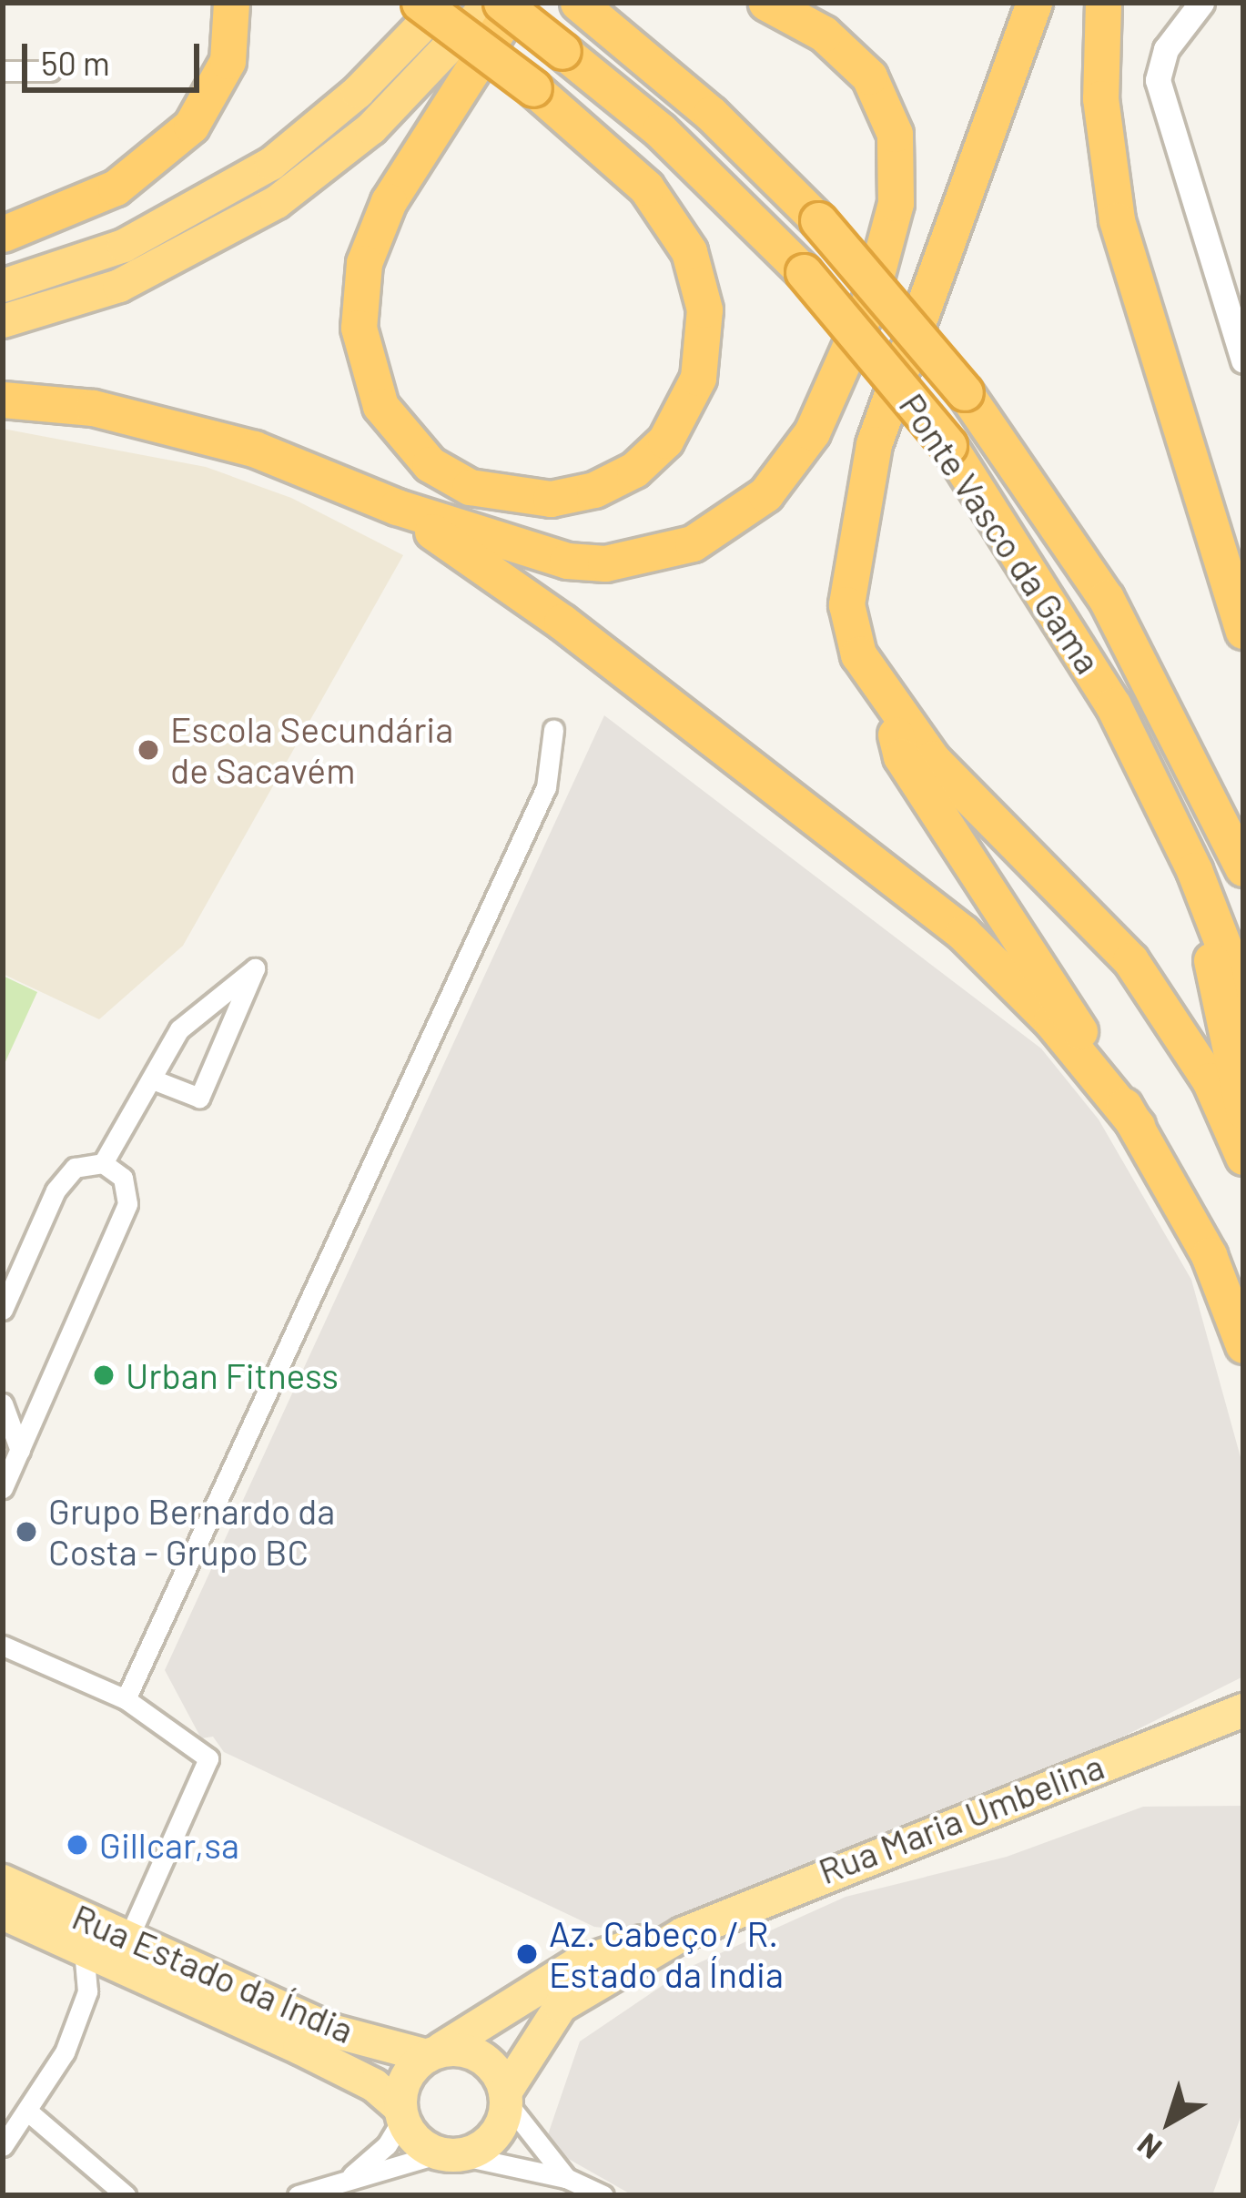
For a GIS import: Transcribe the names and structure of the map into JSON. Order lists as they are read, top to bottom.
{
  "streets": {
    "highway": ["Ponte Vasco da Gama"],
    "main road": ["Rua Maria Umbelina", "Rua Estado da Índia"]
  },
  "crossings": [
    ["Rua Maria Umbelina", "Rua Estado da Índia"]
  ],
  "places": [
    "Escola Secundária de Sacavém",
    "Urban Fitness",
    "Grupo Bernardo da Costa - Grupo BC",
    "Gillcar,sa",
    "Az. Cabeço / R. Estado da Índia"
  ],
  "scale_bar": "50 m",
  "north": "bottom left"
}
